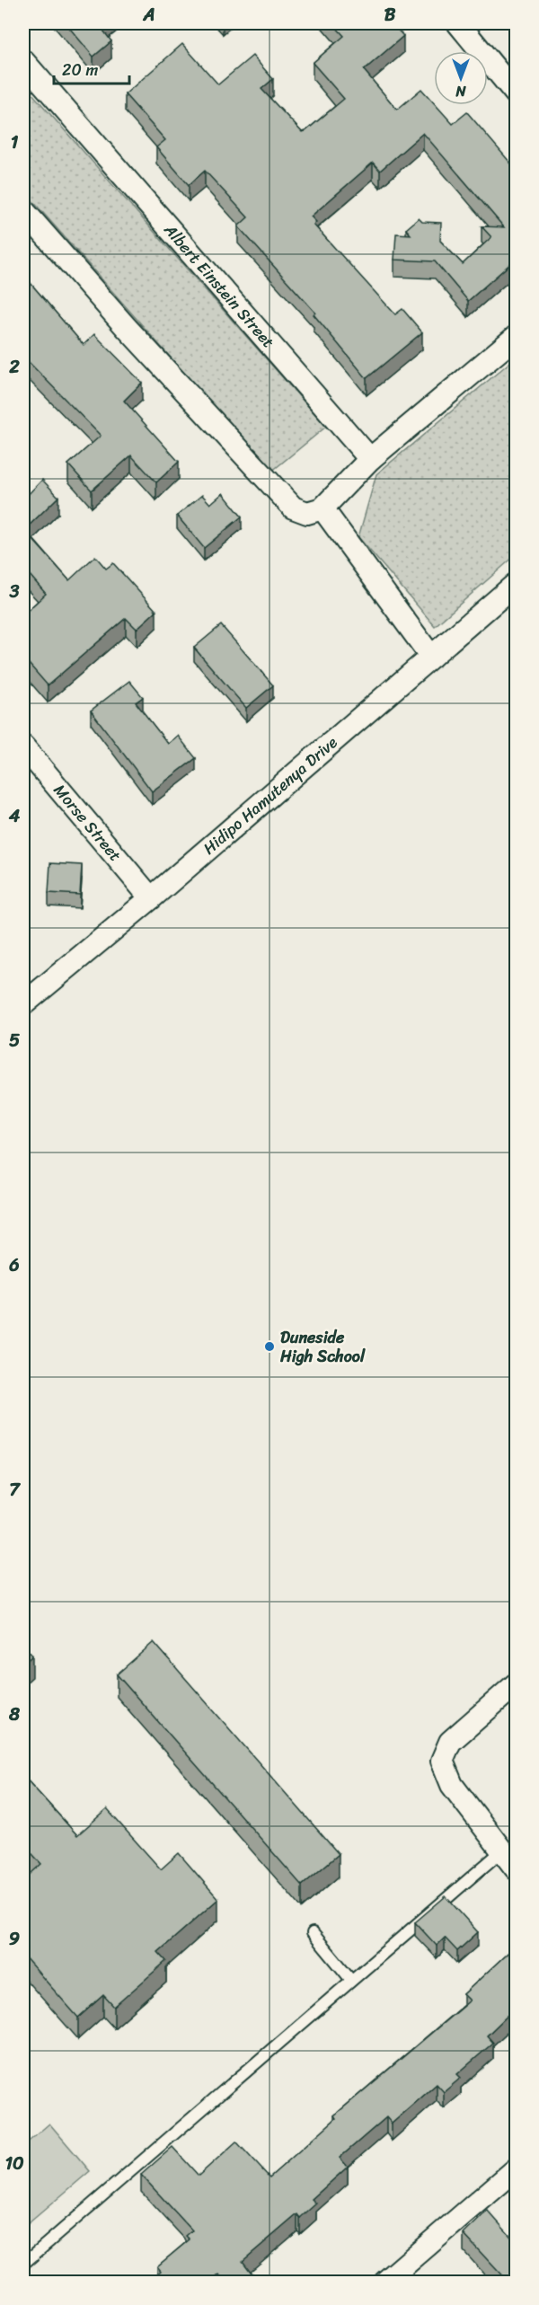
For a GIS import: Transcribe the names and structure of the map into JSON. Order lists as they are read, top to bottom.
{
  "streets": {
    "street": ["Albert Einstein Street", "Hidipo Hamutenya Drive", "Morse Street"]
  },
  "crossings": [
    ["Hidipo Hamutenya Drive", "Morse Street"]
  ],
  "places": ["Duneside High School"],
  "scale_bar": "20 m",
  "north": "bottom",
  "grid": {
    "columns": ["A", "B"],
    "rows": [
      "1",
      "2",
      "3",
      "4",
      "5",
      "6",
      "7",
      "8",
      "9",
      "10"
    ]
  }
}
